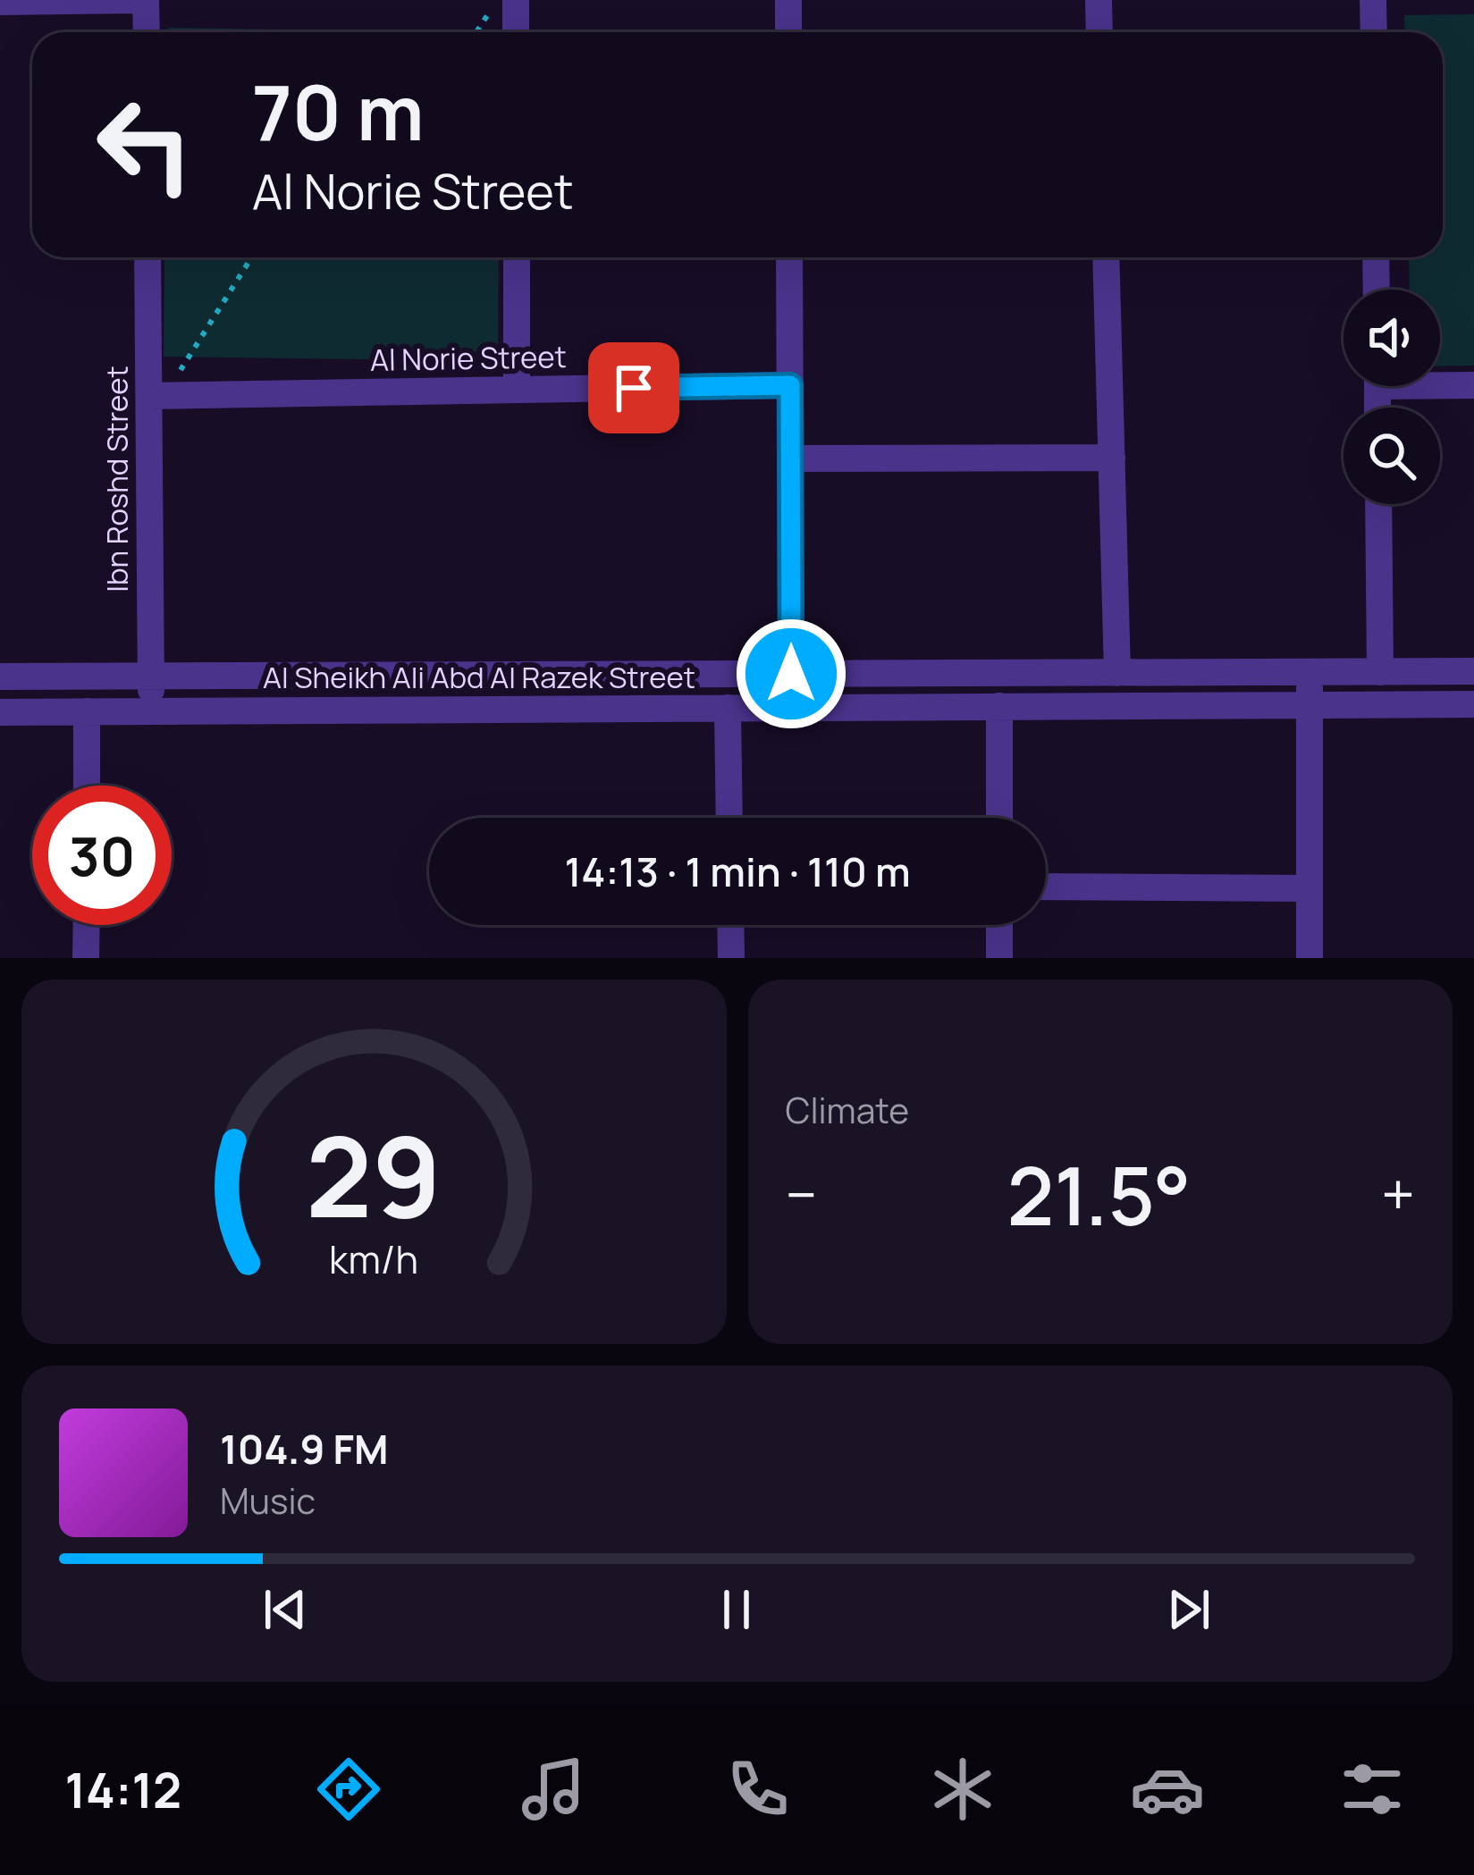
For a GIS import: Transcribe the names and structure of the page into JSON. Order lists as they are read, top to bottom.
{
  "streets": {
    "street": ["Al Norie Street", "Ibn Roshd Street", "Al Sheikh Ali Abd Al Razek Street"]
  },
  "crossings": [
    ["Al Norie Street", "Ibn Roshd Street"],
    ["Ibn Roshd Street", "Al Sheikh Ali Abd Al Razek Street"]
  ],
  "page": {
    "turn": ["70 m", "Al Norie Street"],
    "limit": "30",
    "trip": "14:13 · 1 min · 110 m",
    "tile": "Climate",
    "heat": ["−", "21.5°", "+"],
    "song": ["104.9 FM", "Music"],
    "tabs": "14:12",
    "gauge": ["29", "km/h"]
  }
}
